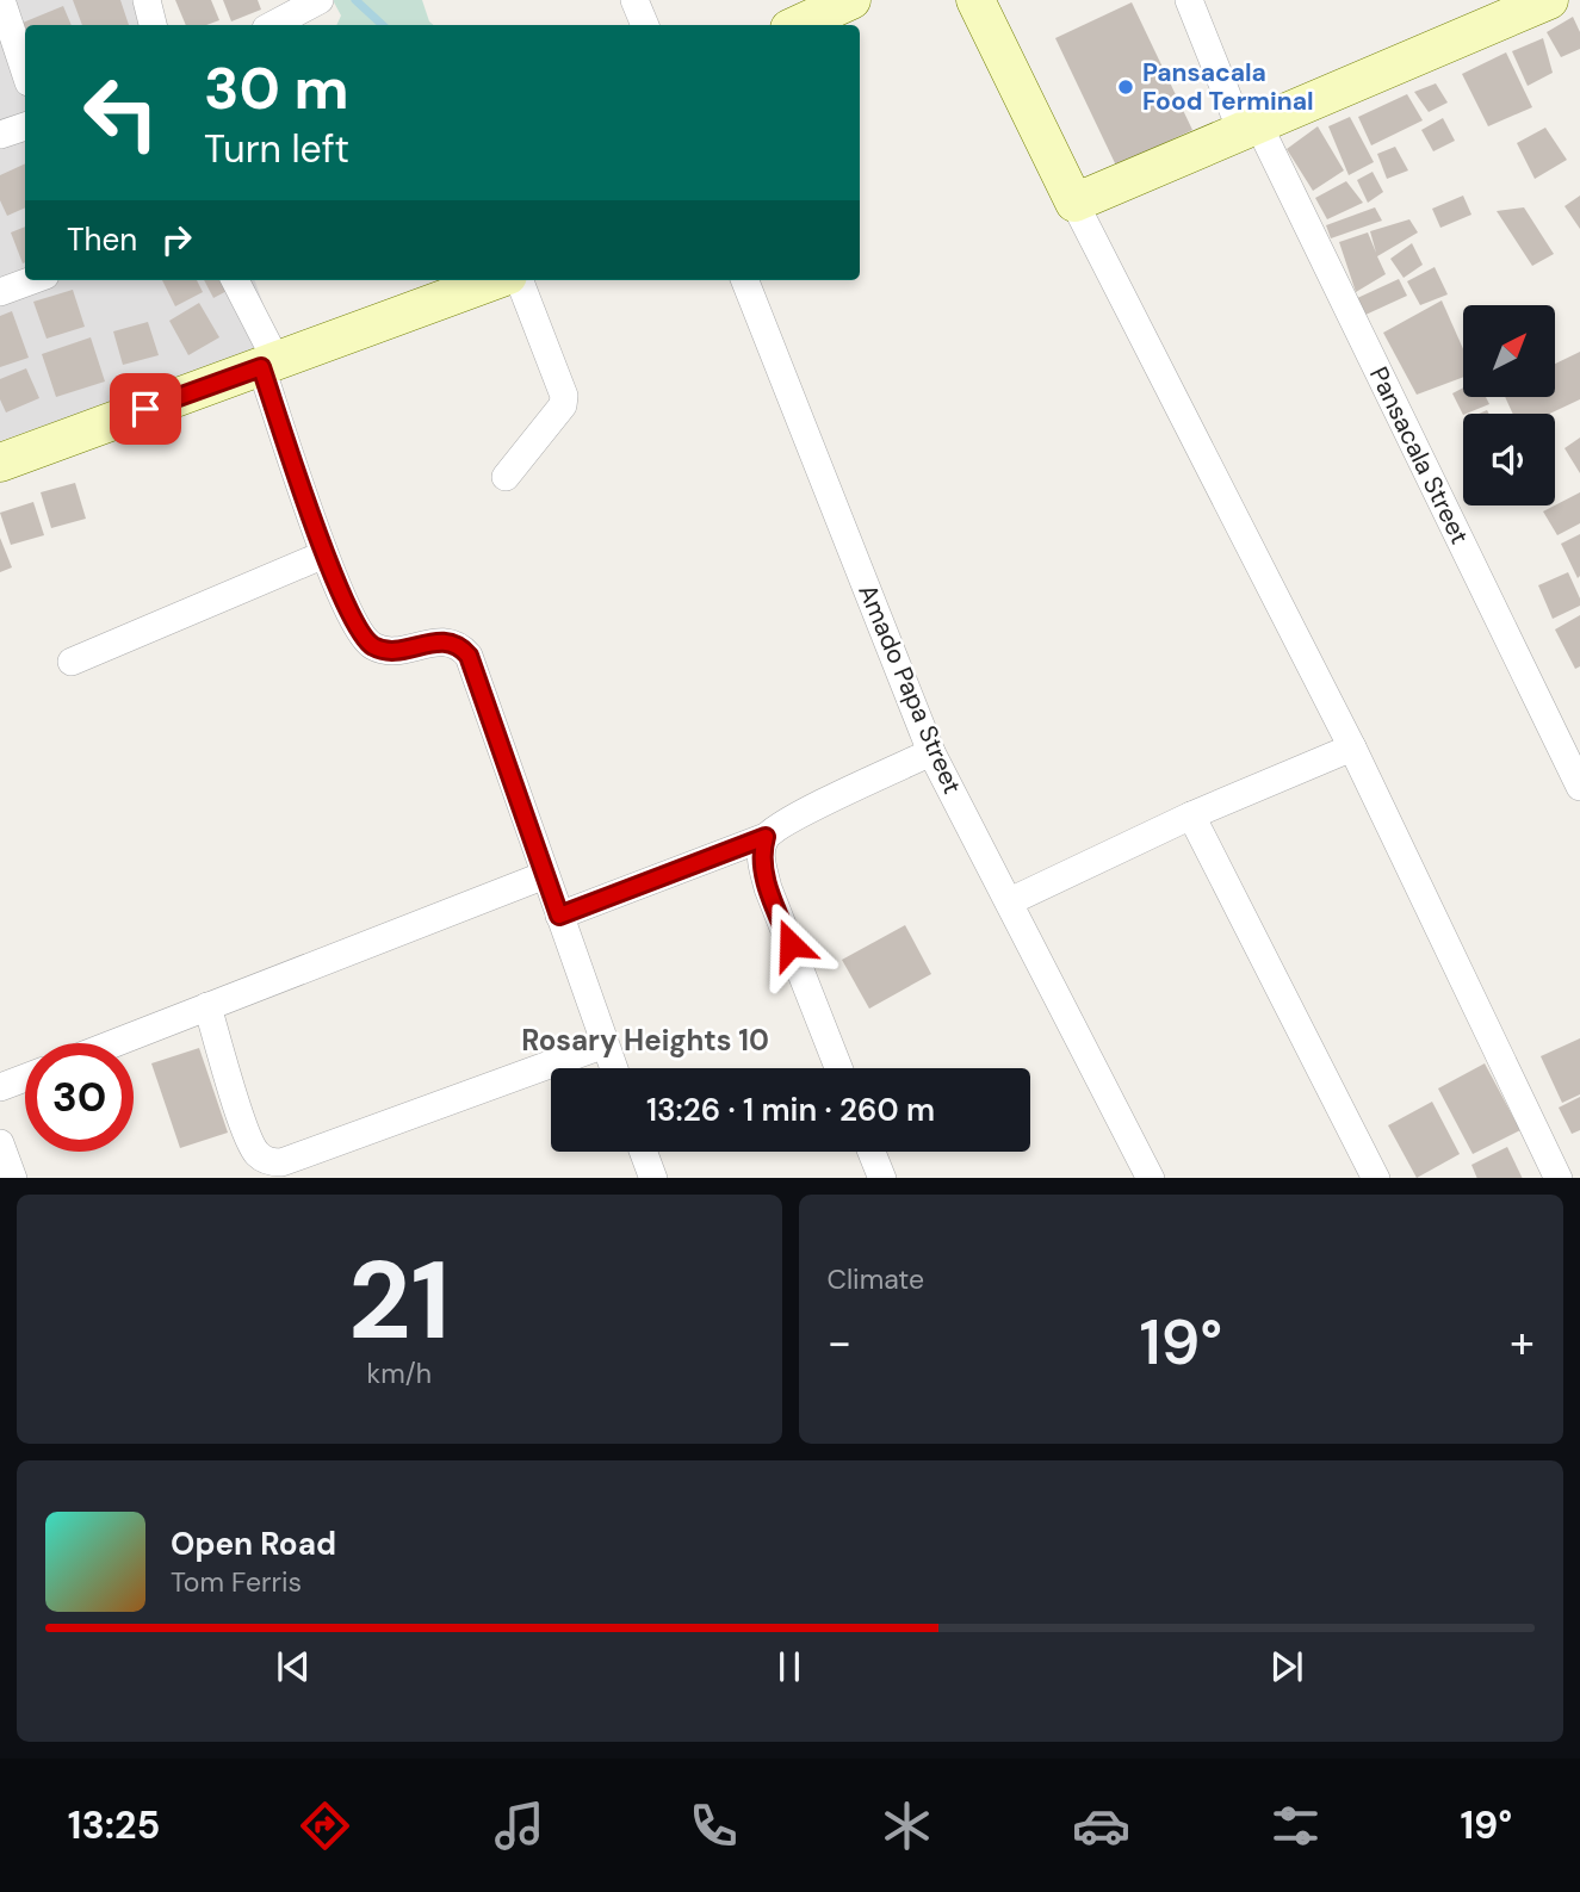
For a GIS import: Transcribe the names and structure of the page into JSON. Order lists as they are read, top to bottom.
{
  "streets": {
    "street": ["Pansacala Street", "Amado Papa Street"]
  },
  "districts": ["Rosary Heights 10"],
  "places": ["Pansacala Food Terminal"],
  "north": "top right",
  "page": {
    "turn": ["30 m", "Turn left"],
    "then": "Then",
    "limit": "30",
    "trip": "13:26 · 1 min · 260 m",
    "tile": [
      ["21", "km/h"],
      "Climate"
    ],
    "heat": ["−", "19°", "+"],
    "song": ["Open Road", "Tom Ferris"],
    "tabs": ["13:25", "19°"]
  }
}
